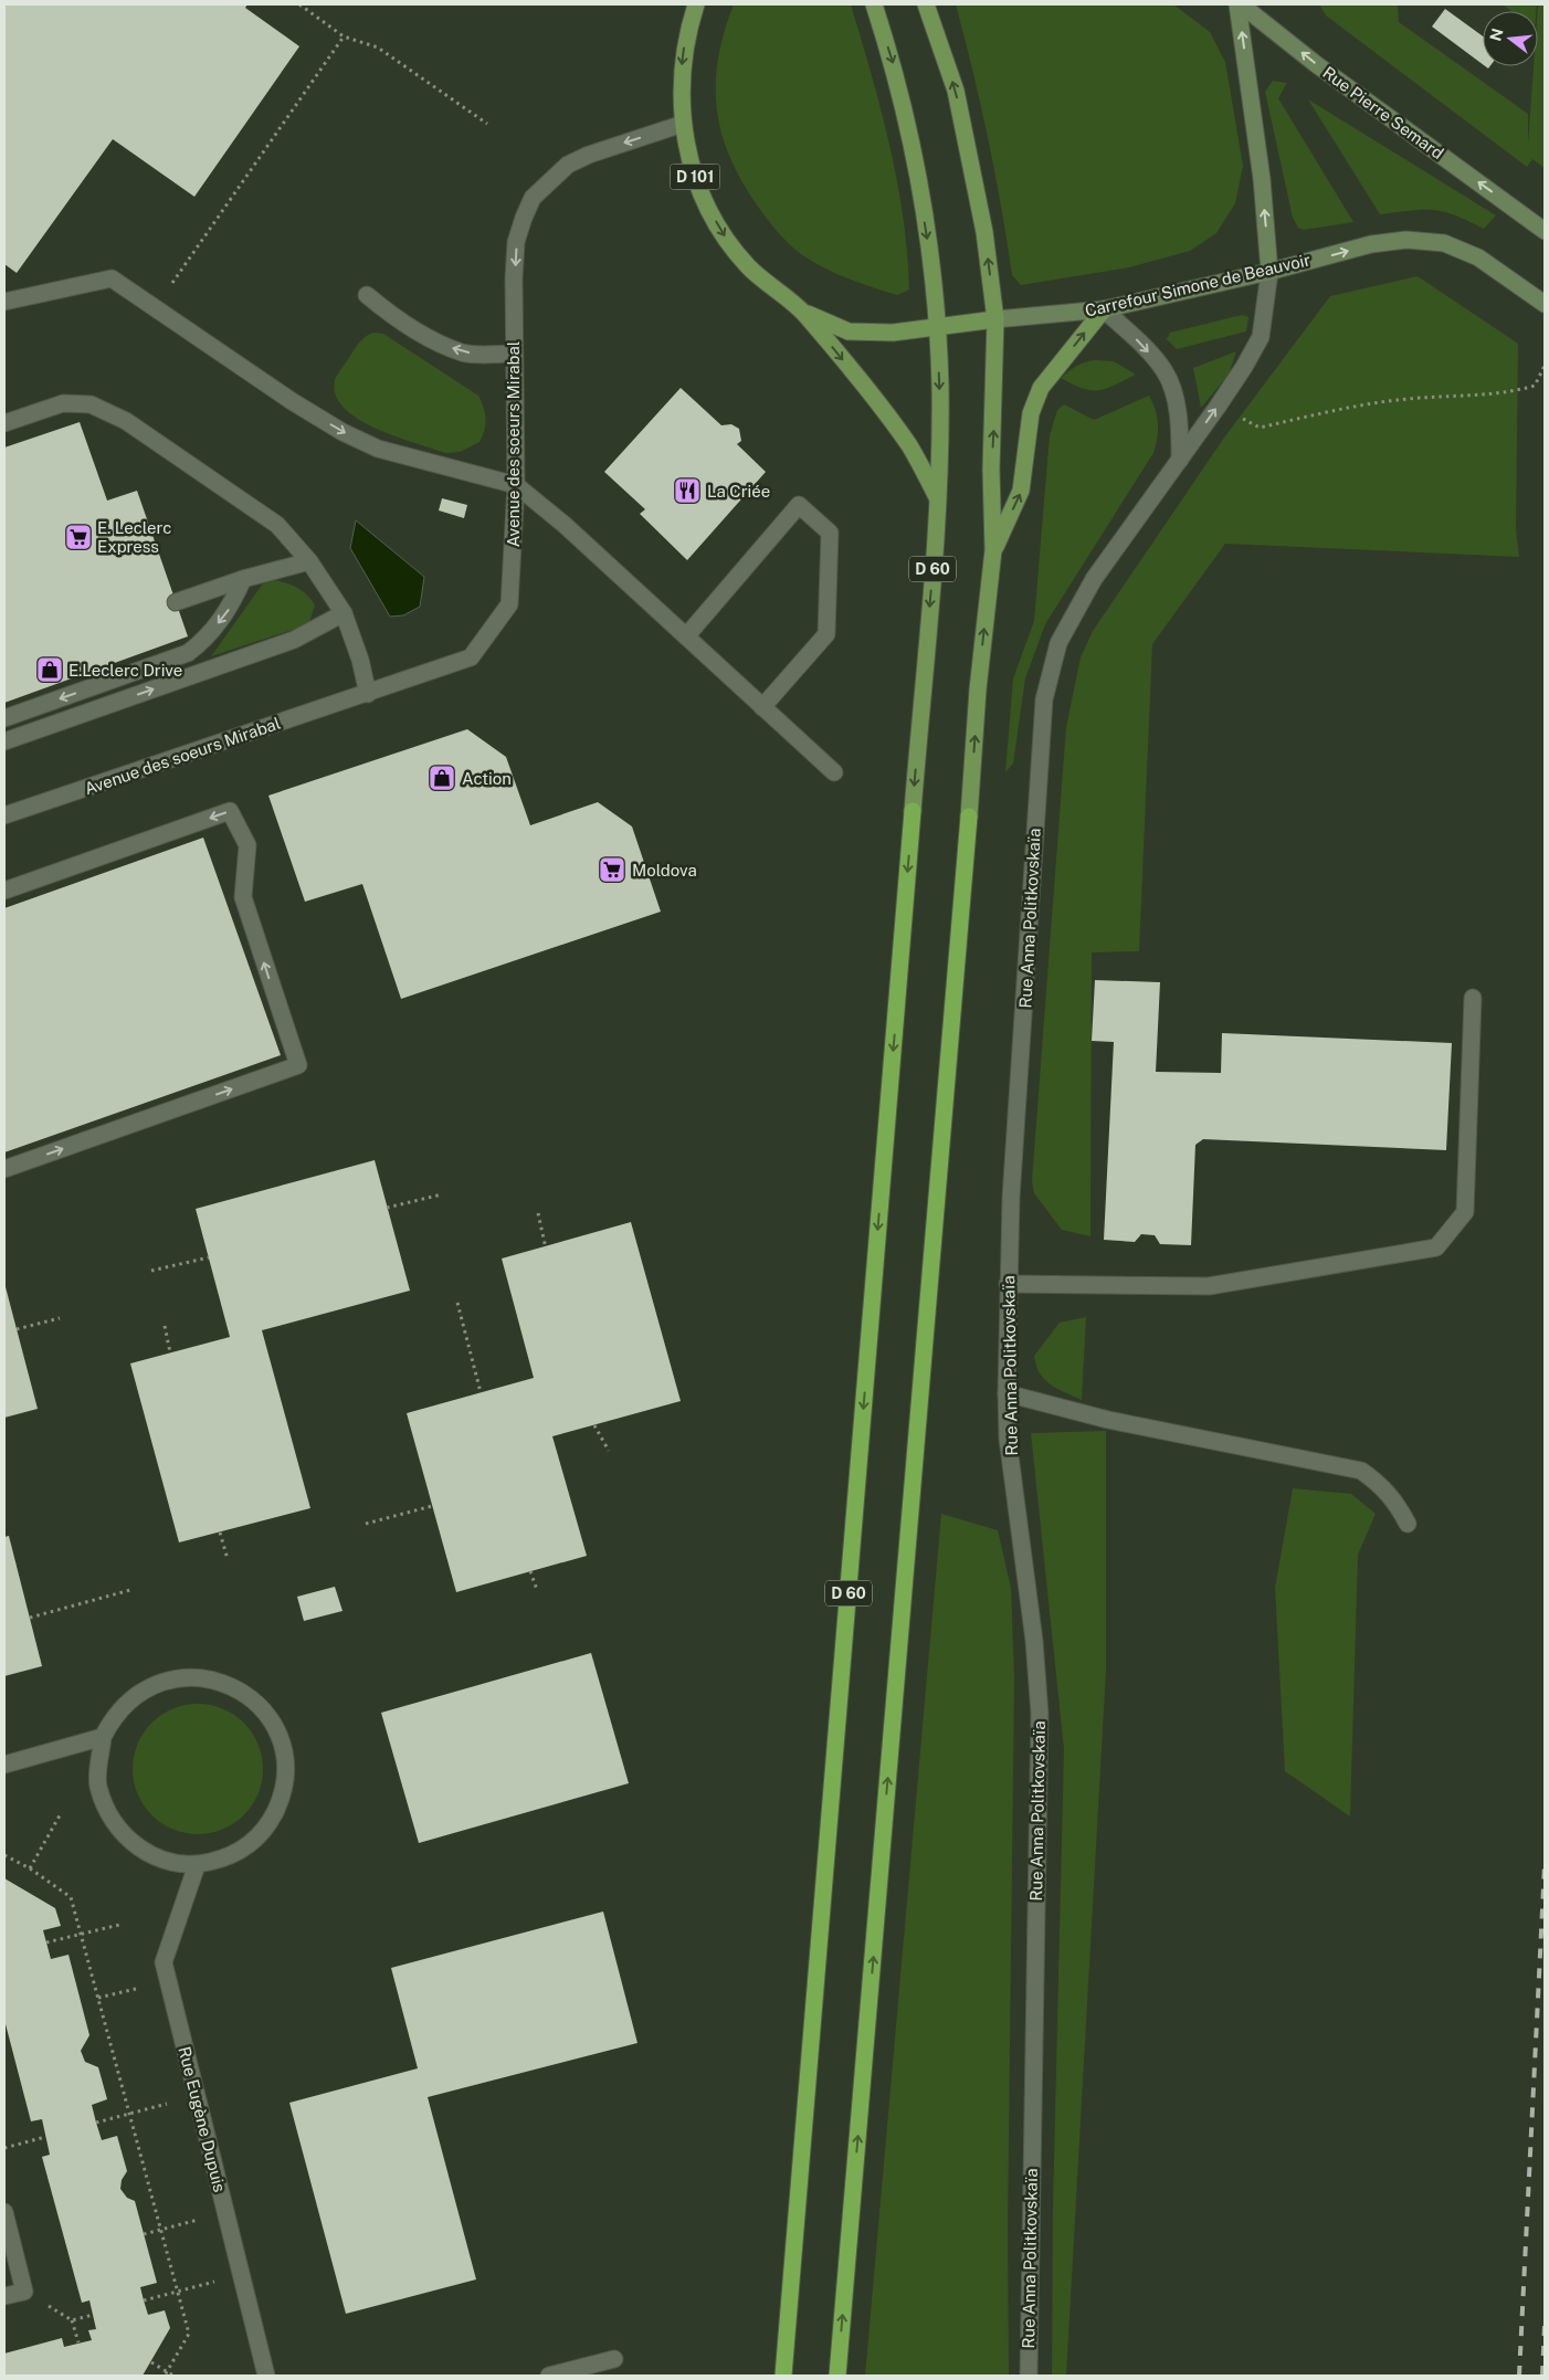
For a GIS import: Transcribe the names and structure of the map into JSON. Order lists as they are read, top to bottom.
{
  "streets": {
    "highway": ["D 60"],
    "main road": ["Rue Pierre Semard", "D 101", "Carrefour Simone de Beauvoir"],
    "street": ["Avenue des soeurs Mirabal", "Rue Anna Politkovskaïa", "Rue Eugène Dupuis"]
  },
  "crossings": [
    ["D 101", "Carrefour Simone de Beauvoir"],
    ["D 101", "Avenue des soeurs Mirabal"],
    ["D 101", "D 60"],
    ["Carrefour Simone de Beauvoir", "Rue Anna Politkovskaïa"]
  ],
  "one_way": ["Rue Pierre Semard", "Carrefour Simone de Beauvoir"],
  "places": {
    "restaurant": ["La Criée"],
    "supermarket": ["E. Leclerc Express", "Moldova"],
    "shop": ["E.Leclerc Drive", "Action"]
  },
  "north": "left"
}
